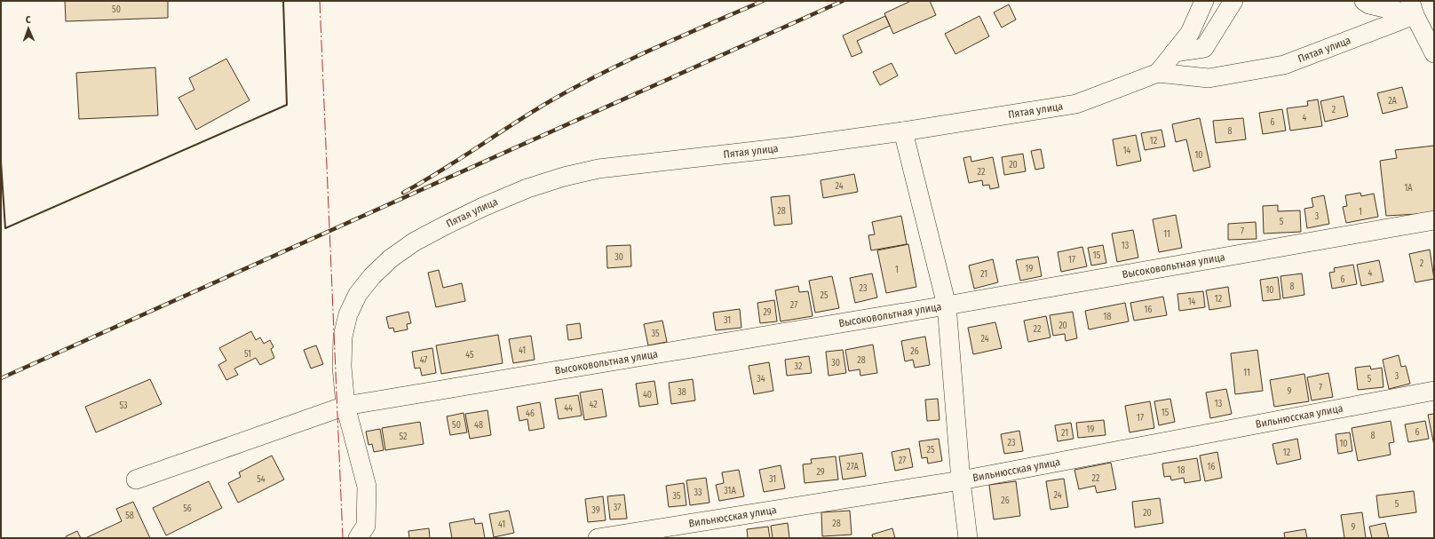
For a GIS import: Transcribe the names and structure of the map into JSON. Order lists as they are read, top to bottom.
{
  "streets": {
    "street": ["Пятая улица", "Высоковольтная улица", "Вильнюсская улица"]
  },
  "crossings": [
    ["Пятая улица", "Высоковольтная улица"]
  ],
  "house_numbers": [
    "50",
    "2А",
    "2",
    "4",
    "6",
    "8",
    "12",
    "14",
    "10",
    "20",
    "22",
    "24",
    "1А",
    "28",
    "1",
    "3",
    "5",
    "7",
    "11",
    "13",
    "15",
    "30",
    "17",
    "2",
    "19",
    "1",
    "4",
    "21",
    "6",
    "8",
    "23",
    "10",
    "25",
    "12",
    "14",
    "27",
    "16",
    "29",
    "18",
    "31",
    "20",
    "22",
    "35",
    "24",
    "41",
    "26",
    "51",
    "45",
    "47",
    "28",
    "30",
    "32",
    "11",
    "3",
    "34",
    "5",
    "7",
    "9",
    "38",
    "40",
    "13",
    "42",
    "53",
    "44",
    "15",
    "46",
    "17",
    "50",
    "48",
    "19",
    "6",
    "21",
    "8",
    "52",
    "23",
    "10",
    "25",
    "12",
    "27",
    "27А",
    "16",
    "18",
    "29",
    "22",
    "54",
    "31",
    "31А",
    "33",
    "24",
    "35",
    "26",
    "5",
    "37",
    "56",
    "39",
    "20",
    "58",
    "28",
    "41",
    "9"
  ],
  "north": "top"
}
